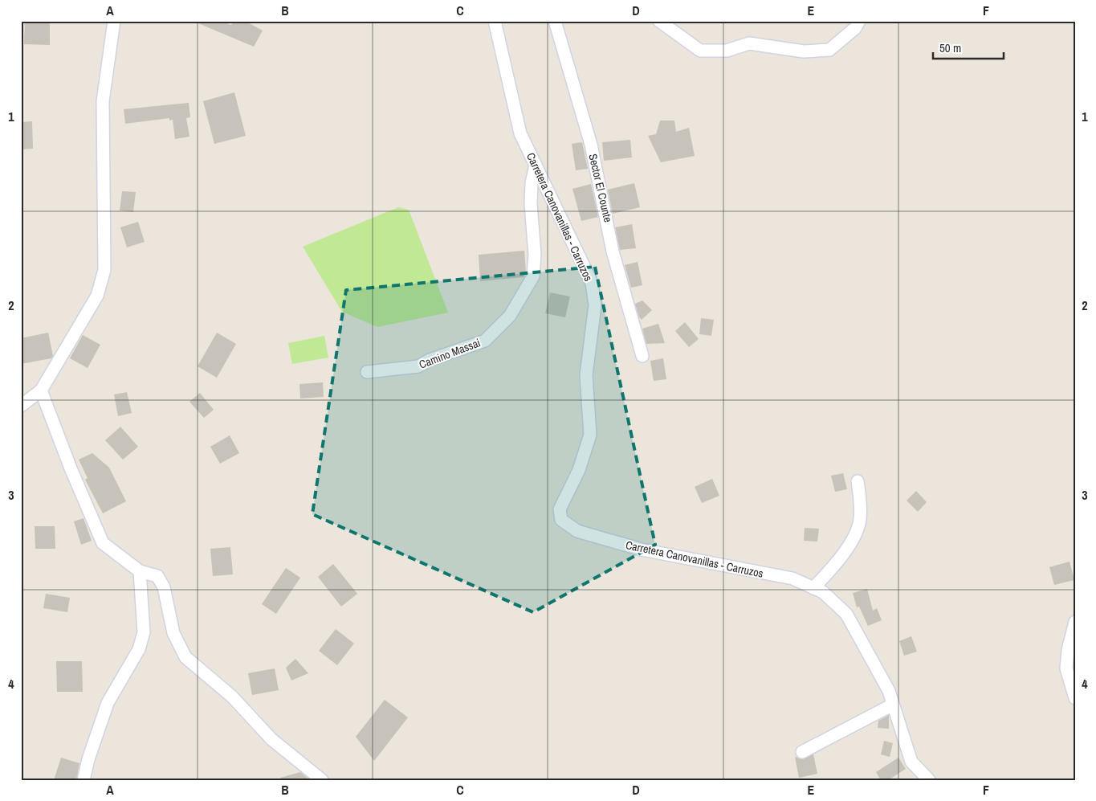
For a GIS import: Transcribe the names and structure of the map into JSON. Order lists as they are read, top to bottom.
{
  "streets": {
    "street": ["Sector El Counte", "Carretera Canovanillas - Carruzos", "Camino Massai"]
  },
  "crossings": [
    ["Carretera Canovanillas - Carruzos", "Camino Massai"]
  ],
  "scale_bar": "50 m",
  "grid": {
    "columns": [
      "A",
      "B",
      "C",
      "D",
      "E",
      "F"
    ],
    "rows": [
      "1",
      "2",
      "3",
      "4"
    ]
  }
}
